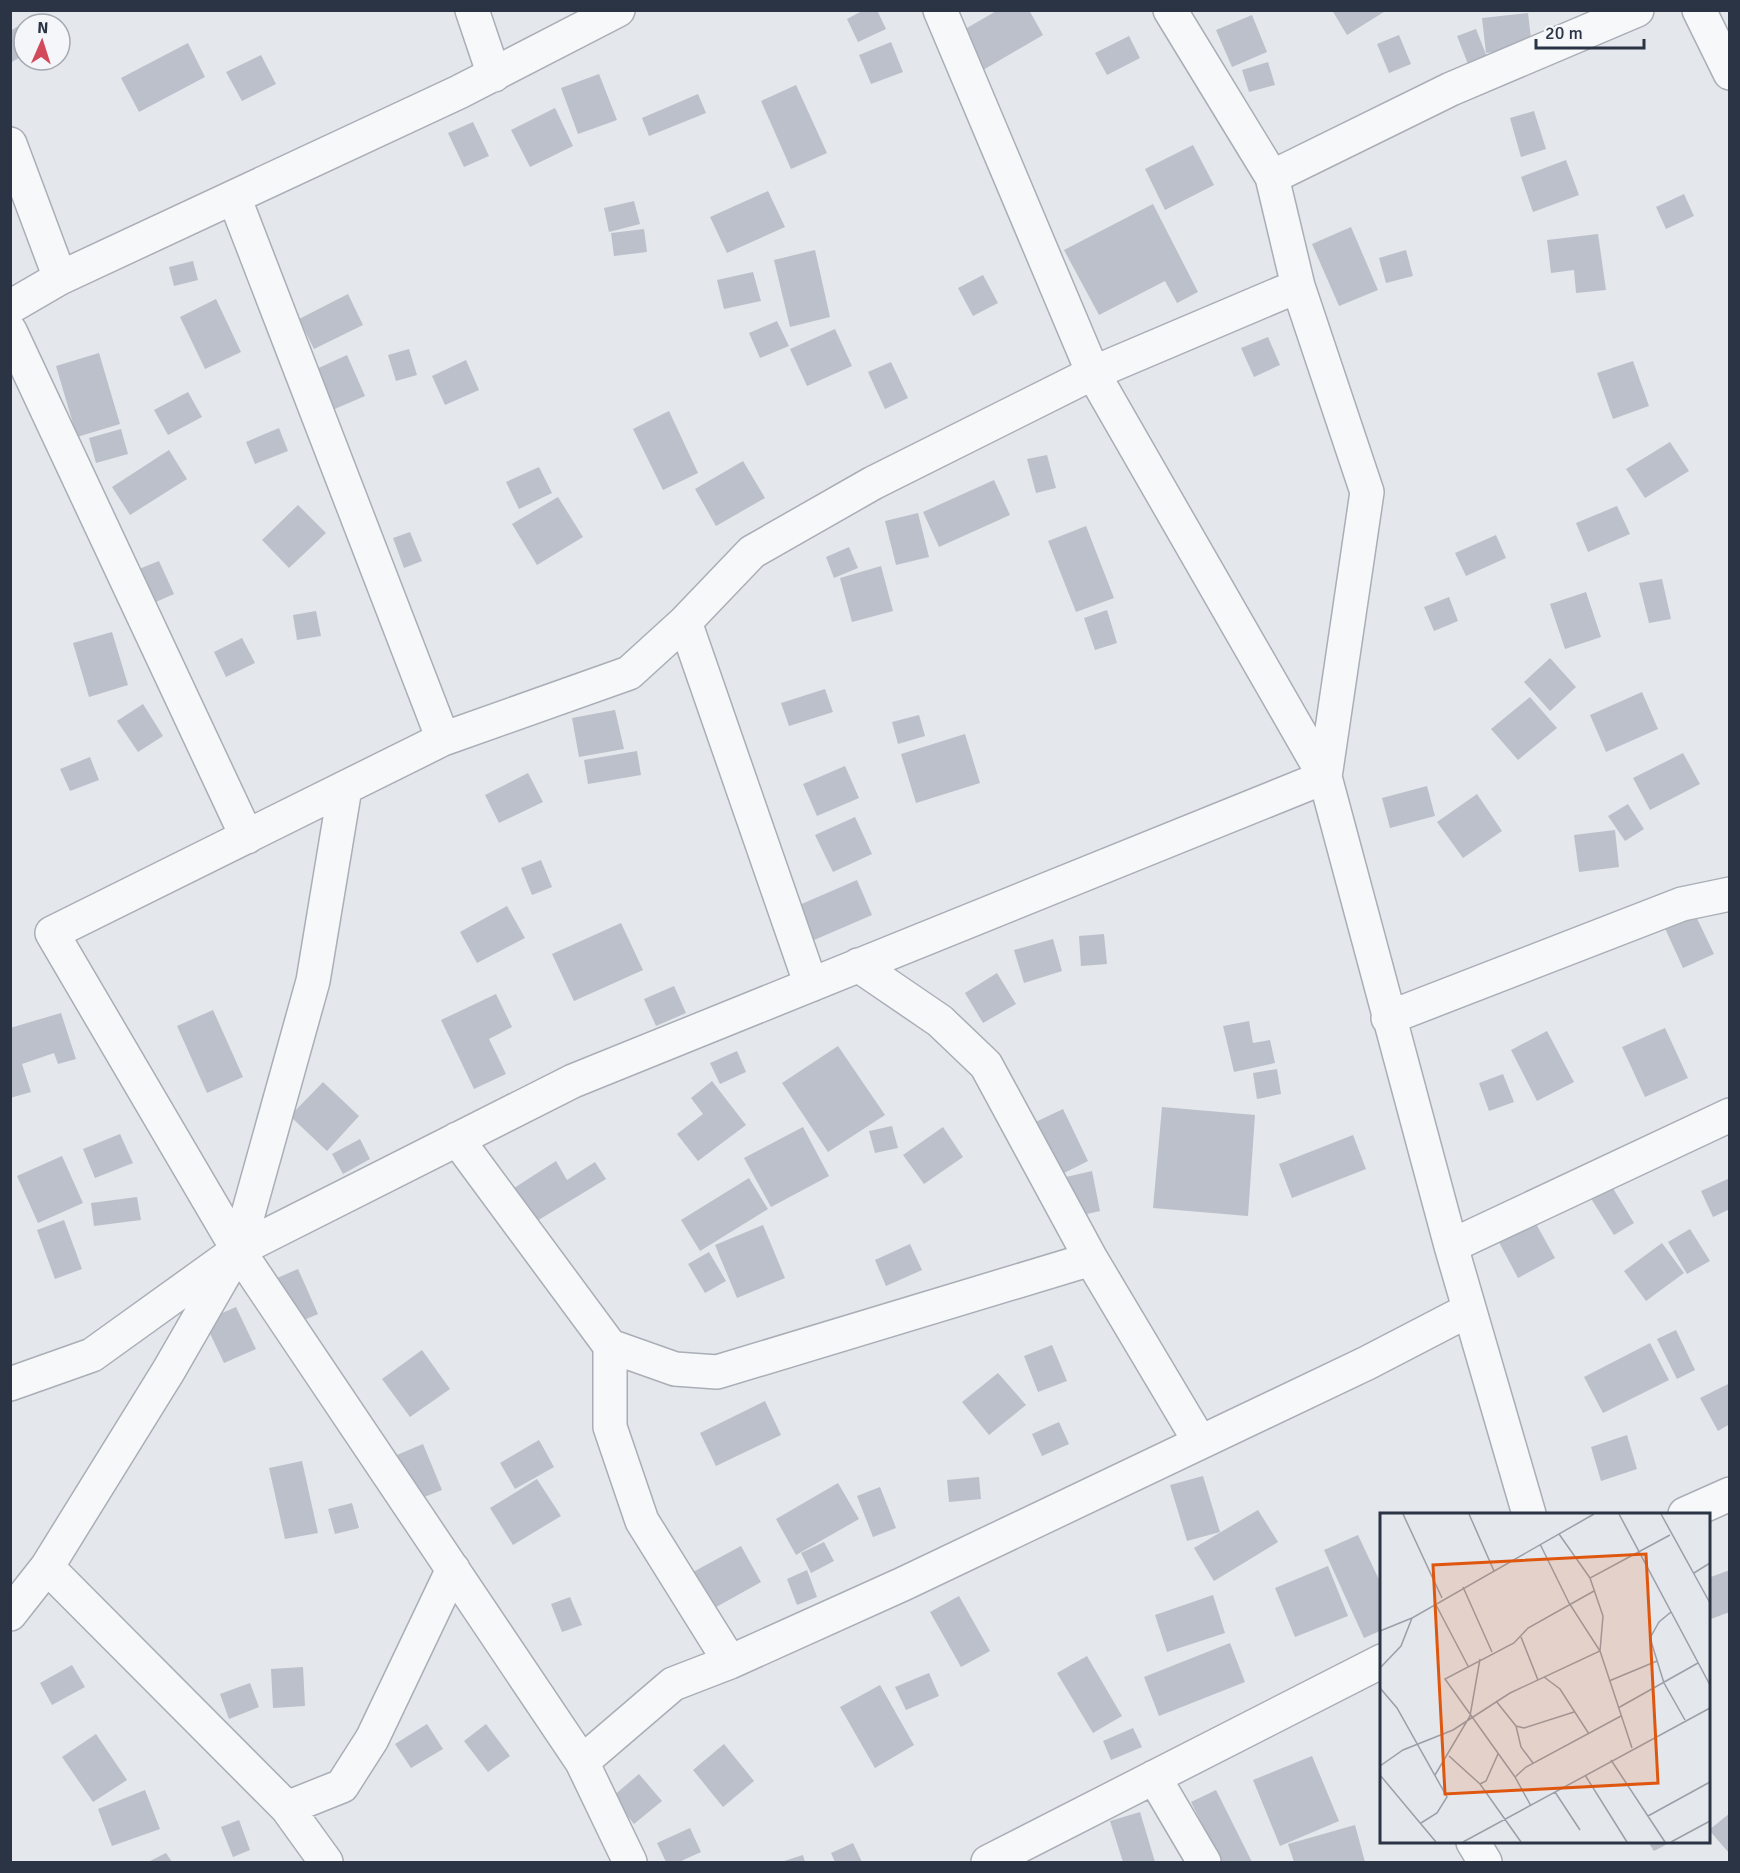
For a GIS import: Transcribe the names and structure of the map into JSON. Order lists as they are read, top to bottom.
{
  "scale_bar": "20 m",
  "north": "top"
}
